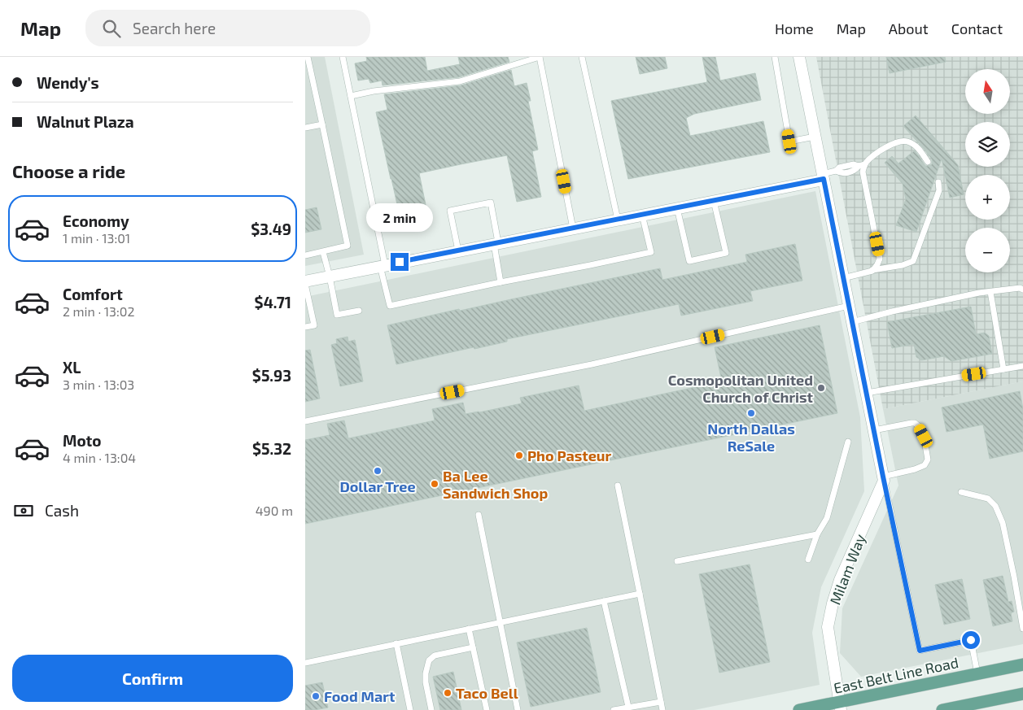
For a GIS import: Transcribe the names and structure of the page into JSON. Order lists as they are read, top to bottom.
{
  "streets": {
    "main road": ["East Belt Line Road"],
    "street": ["Milam Way"]
  },
  "crossings": [
    ["Milam Way", "East Belt Line Road"]
  ],
  "places": [
    "Cosmopolitan United Church of Christ",
    "North Dallas ReSale",
    "Pho Pasteur",
    "Dollar Tree",
    "Ba Lee Sandwich Shop",
    "Taco Bell",
    "Food Mart"
  ],
  "north": "top",
  "page": {
    "header": "Map",
    "search": "Search here",
    "nav": [
      "Home",
      "Map",
      "About",
      "Contact"
    ],
    "banner": ["Wendy's", "Walnut Plaza"],
    "map_buttons": ["+", "−"],
    "heading": "Choose a ride",
    "list": [
      {
        "name": "Economy",
        "note": "1 min · 13:01",
        "value": "$3.49"
      },
      {
        "name": "Comfort",
        "note": "2 min · 13:02",
        "value": "$4.71"
      },
      {
        "name": "XL",
        "note": "3 min · 13:03",
        "value": "$5.93"
      },
      {
        "name": "Moto",
        "note": "4 min · 13:04",
        "value": "$5.32"
      }
    ],
    "bubble": "2 min",
    "pay": ["Cash", "490 m"],
    "buttons": "Confirm"
  }
}
